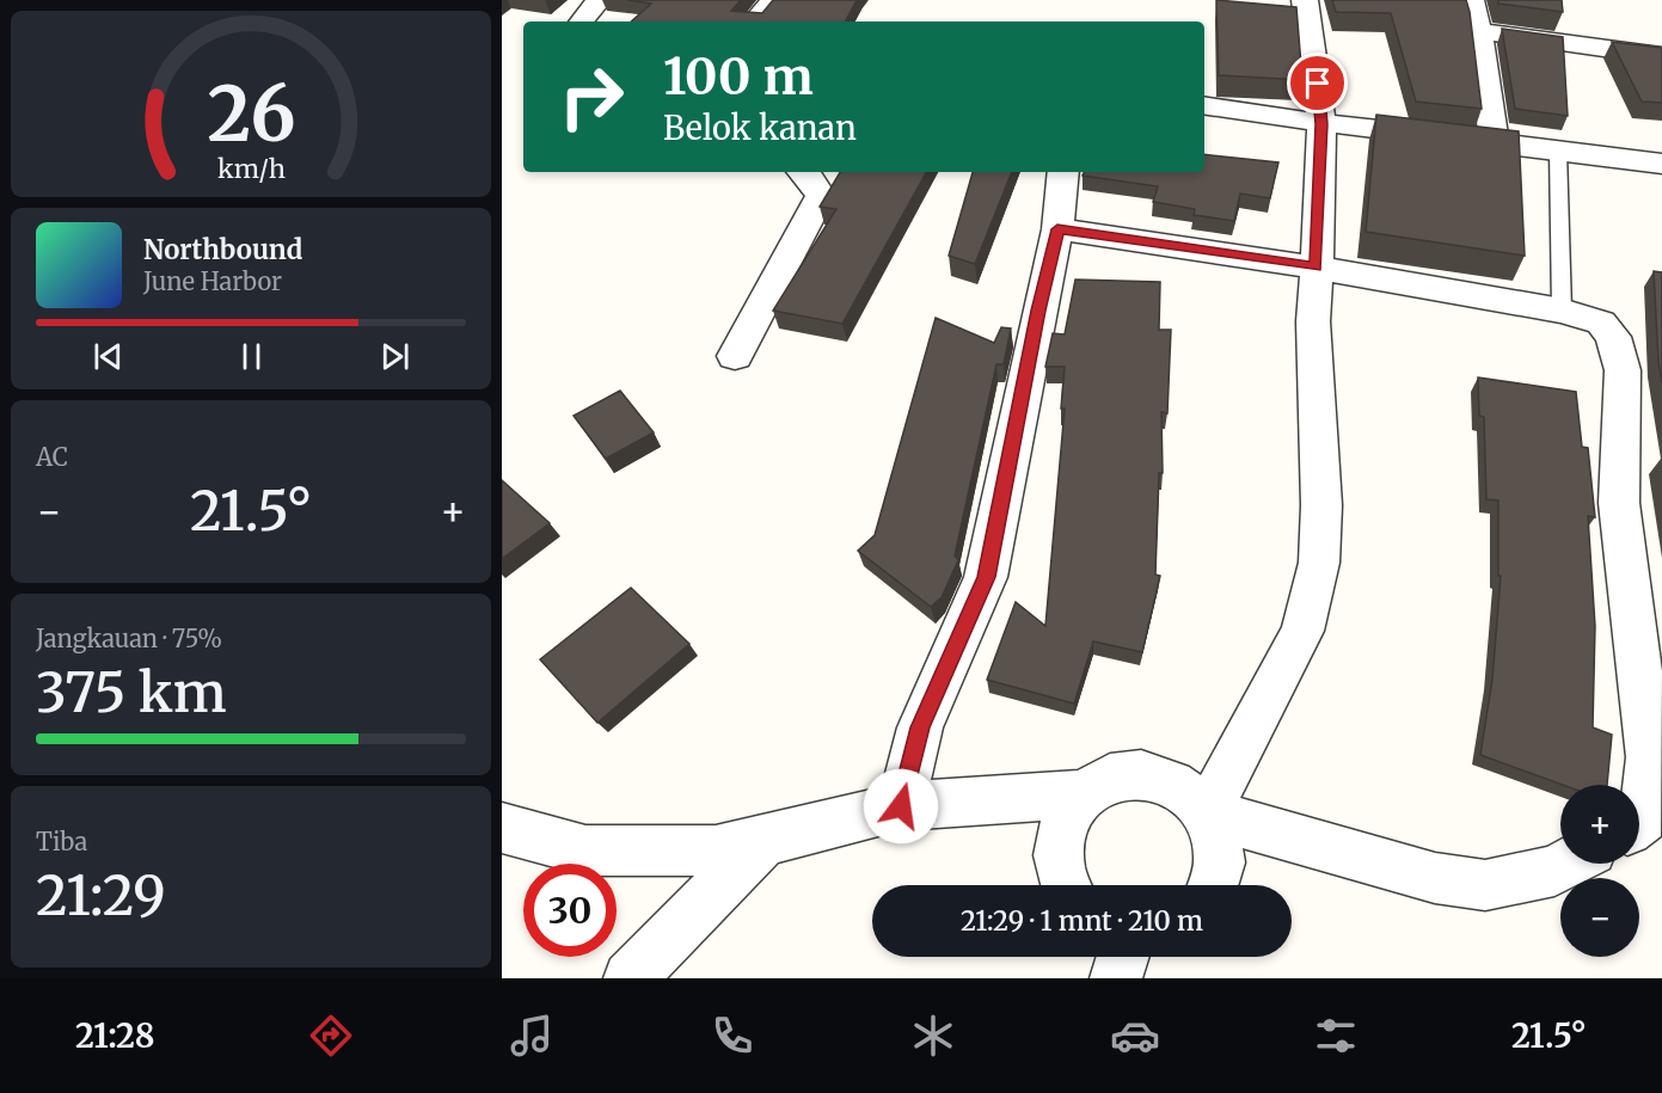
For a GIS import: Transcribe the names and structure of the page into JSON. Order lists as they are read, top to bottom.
{
  "page": {
    "turn": ["100 m", "Belok kanan"],
    "song": ["Northbound", "June Harbor"],
    "tile": [
      "AC",
      ["Jangkauan · 75%", "375 km"],
      ["Tiba", "21:29"]
    ],
    "heat": ["−", "21.5°", "+"],
    "map_buttons": ["+", "−"],
    "limit": "30",
    "trip": "21:29 · 1 mnt · 210 m",
    "tabs": ["21:28", "21.5°"],
    "gauge": ["26", "km/h"]
  }
}
